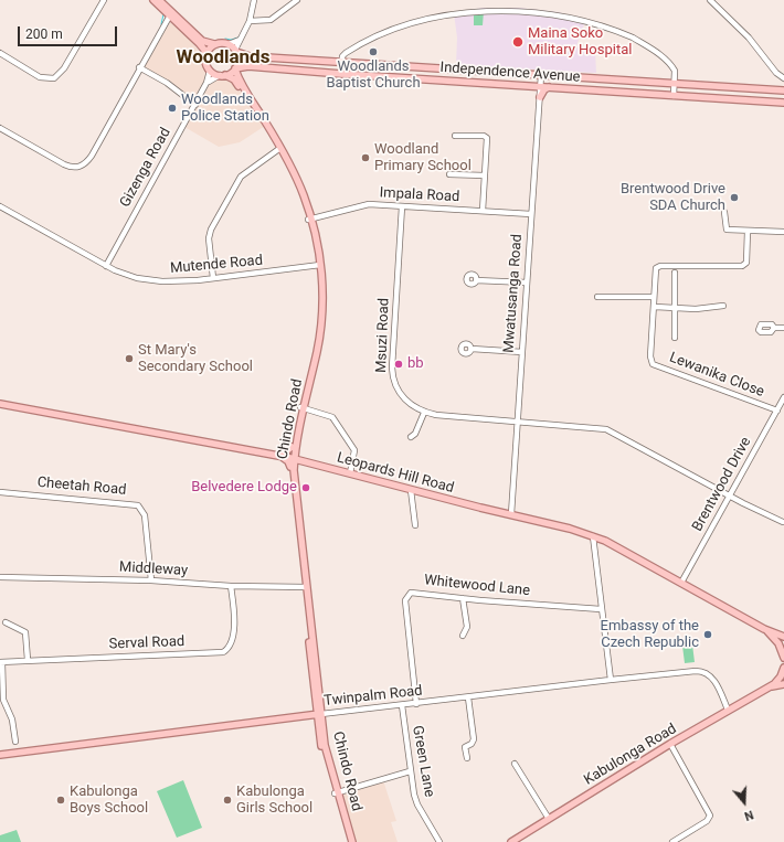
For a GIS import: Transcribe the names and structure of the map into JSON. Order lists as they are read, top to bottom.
{
  "streets": {
    "main road": [
      "Independence Avenue",
      "Chindo Road",
      "Leopards Hill Road",
      "Twinpalm Road",
      "Kabulonga Road"
    ],
    "street": [
      "Gizenga Road",
      "Impala Road",
      "Mutende Road",
      "Mwatusanga Road",
      "Msuzi Road",
      "Lewanika Close",
      "Brentwood Drive",
      "Cheetah Road",
      "Middleway",
      "Whitewood Lane",
      "Serval Road",
      "Green Lane"
    ]
  },
  "crossings": [
    ["Independence Avenue", "Gizenga Road"],
    ["Independence Avenue", "Mwatusanga Road"],
    ["Independence Avenue", "Chindo Road"],
    ["Gizenga Road", "Mutende Road"],
    ["Gizenga Road", "Chindo Road"],
    ["Impala Road", "Mwatusanga Road"],
    ["Impala Road", "Msuzi Road"],
    ["Impala Road", "Chindo Road"],
    ["Mutende Road", "Chindo Road"],
    ["Mwatusanga Road", "Leopards Hill Road"],
    ["Lewanika Close", "Brentwood Drive"],
    ["Chindo Road", "Leopards Hill Road"],
    ["Chindo Road", "Middleway"],
    ["Chindo Road", "Twinpalm Road"],
    ["Leopards Hill Road", "Brentwood Drive"],
    ["Cheetah Road", "Middleway"],
    ["Middleway", "Serval Road"],
    ["Whitewood Lane", "Twinpalm Road"],
    ["Twinpalm Road", "Kabulonga Road"],
    ["Twinpalm Road", "Green Lane"]
  ],
  "districts": ["Woodlands"],
  "places": [
    "Maina Soko Military Hospital",
    "Woodlands Baptist Church",
    "Woodlands Police Station",
    "Woodland Primary School",
    "Brentwood Drive SDA Church",
    "St Mary's Secondary School",
    "bb",
    "Belvedere Lodge",
    "Embassy of the Czech Republic",
    "Kabulonga Boys School",
    "Kabulonga Girls School"
  ],
  "scale_bar": "200 m",
  "north": "bottom"
}
